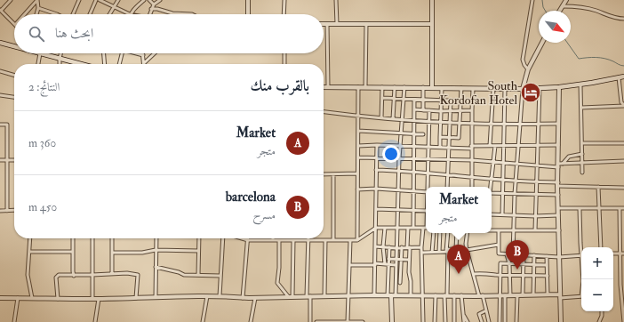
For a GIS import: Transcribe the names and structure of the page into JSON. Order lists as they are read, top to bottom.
{
  "places": {
    "hotel": ["South Kordofan Hotel"]
  },
  "north": "bottom right",
  "page": {
    "search": "ابحث هنا",
    "heading": ["بالقرب منك", "النتائج: 2"],
    "list": [
      {
        "mark": "A",
        "name": "Market",
        "note": "متجر",
        "value": "360 m"
      },
      {
        "mark": "B",
        "name": "barcelona",
        "note": "مسرح",
        "value": "450 m"
      }
    ],
    "popup": ["Market", "متجر"],
    "pins": ["B", "A"],
    "map_buttons": ["+", "−"]
  }
}
